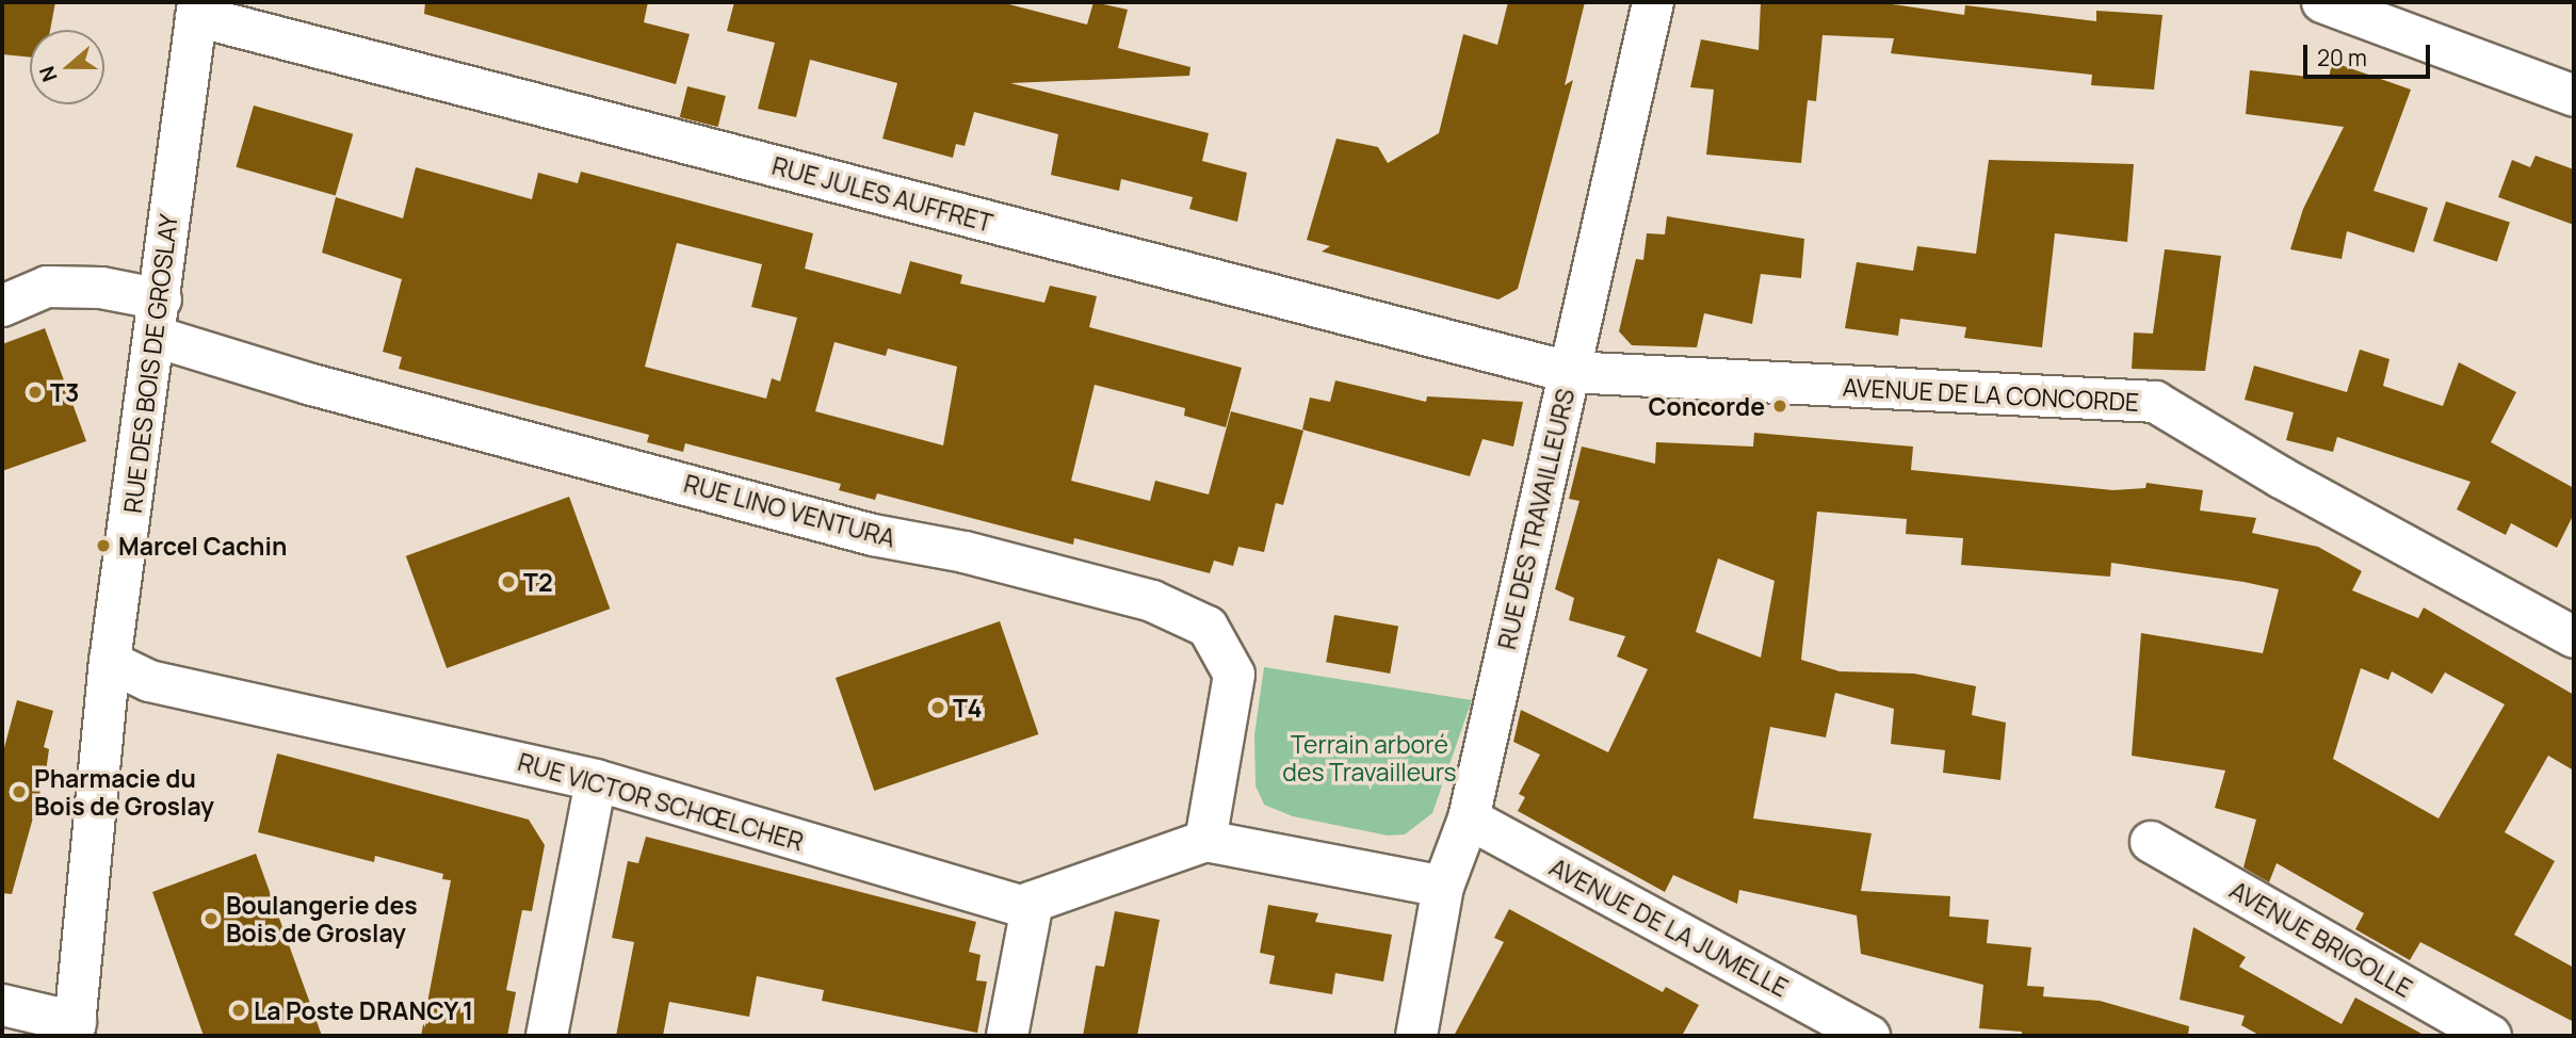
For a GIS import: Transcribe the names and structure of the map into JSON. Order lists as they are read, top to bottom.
{
  "streets": {
    "street": [
      "RUE JULES AUFFRET",
      "RUE DES BOIS DE GROSLAY",
      "AVENUE DE LA CONCORDE",
      "RUE LINO VENTURA",
      "RUE DES TRAVAILLEURS",
      "RUE VICTOR SCHŒLCHER",
      "AVENUE DE LA JUMELLE",
      "AVENUE BRIGOLLE"
    ]
  },
  "crossings": [
    ["RUE JULES AUFFRET", "RUE DES BOIS DE GROSLAY"],
    ["RUE JULES AUFFRET", "AVENUE DE LA CONCORDE"],
    ["RUE JULES AUFFRET", "RUE DES TRAVAILLEURS"],
    ["RUE DES BOIS DE GROSLAY", "RUE LINO VENTURA"],
    ["RUE DES BOIS DE GROSLAY", "RUE VICTOR SCHŒLCHER"],
    ["AVENUE DE LA CONCORDE", "RUE DES TRAVAILLEURS"],
    ["RUE LINO VENTURA", "RUE VICTOR SCHŒLCHER"],
    ["RUE DES TRAVAILLEURS", "AVENUE DE LA JUMELLE"]
  ],
  "parks": ["Terrain arboré des Travailleurs"],
  "places": [
    "T3",
    "Concorde",
    "Marcel Cachin",
    "T2",
    "T4",
    "Pharmacie du Bois de Groslay",
    "Boulangerie des Bois de Groslay",
    "La Poste DRANCY 1"
  ],
  "scale_bar": "20 m",
  "north": "left"
}
